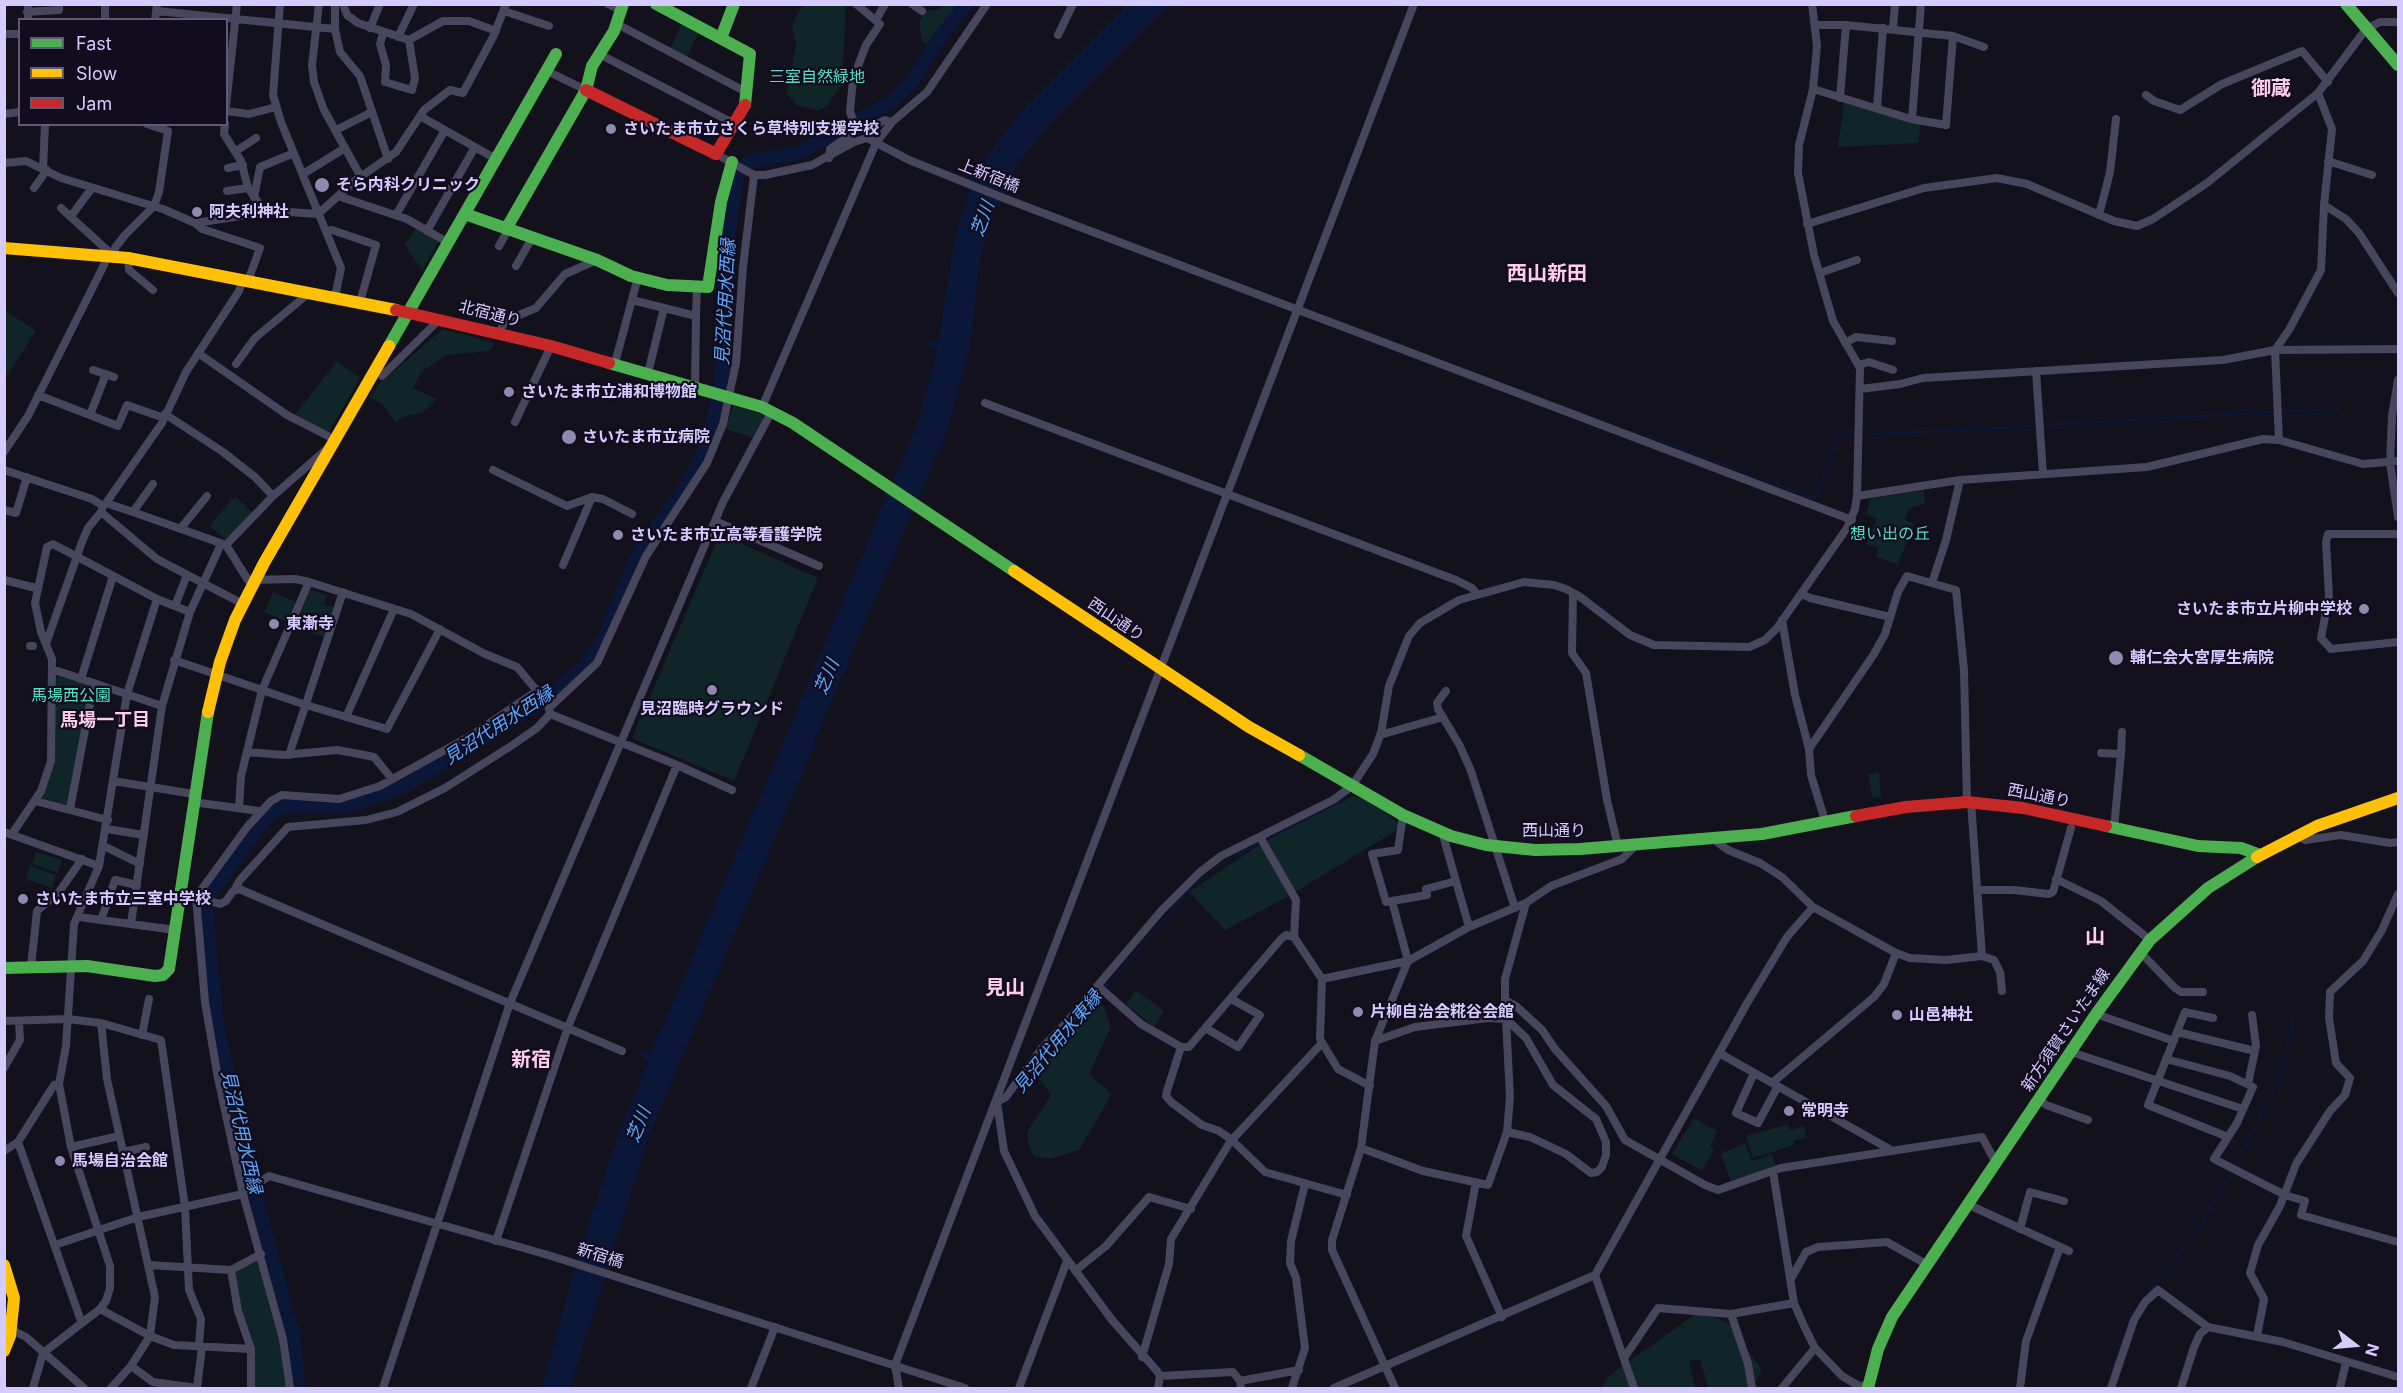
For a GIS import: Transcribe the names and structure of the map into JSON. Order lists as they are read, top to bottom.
{
  "streets": {
    "street": [
      "上新宿橋",
      "北宿通り",
      "西山通り",
      "新方須賀さいたま線",
      "新宿橋"
    ]
  },
  "crossings": [
    ["北宿通り", "西山通り"],
    ["西山通り", "新方須賀さいたま線"]
  ],
  "districts": [
    "御蔵",
    "西山新田",
    "馬場一丁目",
    "山",
    "見山",
    "新宿"
  ],
  "water": ["芝川", "見沼代用水西縁", "見沼代用水東縁"],
  "parks": ["三室自然緑地", "想い出の丘", "馬場西公園"],
  "places": [
    "さいたま市立さくら草特別支援学校",
    "そら内科クリニック",
    "阿夫利神社",
    "さいたま市立浦和博物館",
    "さいたま市立病院",
    "さいたま市立高等看護学院",
    "さいたま市立片柳中学校",
    "東漸寺",
    "輔仁会大宮厚生病院",
    "見沼臨時グラウンド",
    "さいたま市立三室中学校",
    "片柳自治会糀谷会館",
    "山邑神社",
    "常明寺",
    "馬場自治会館"
  ],
  "legend": ["Fast", "Slow", "Jam"],
  "north": "right"
}
